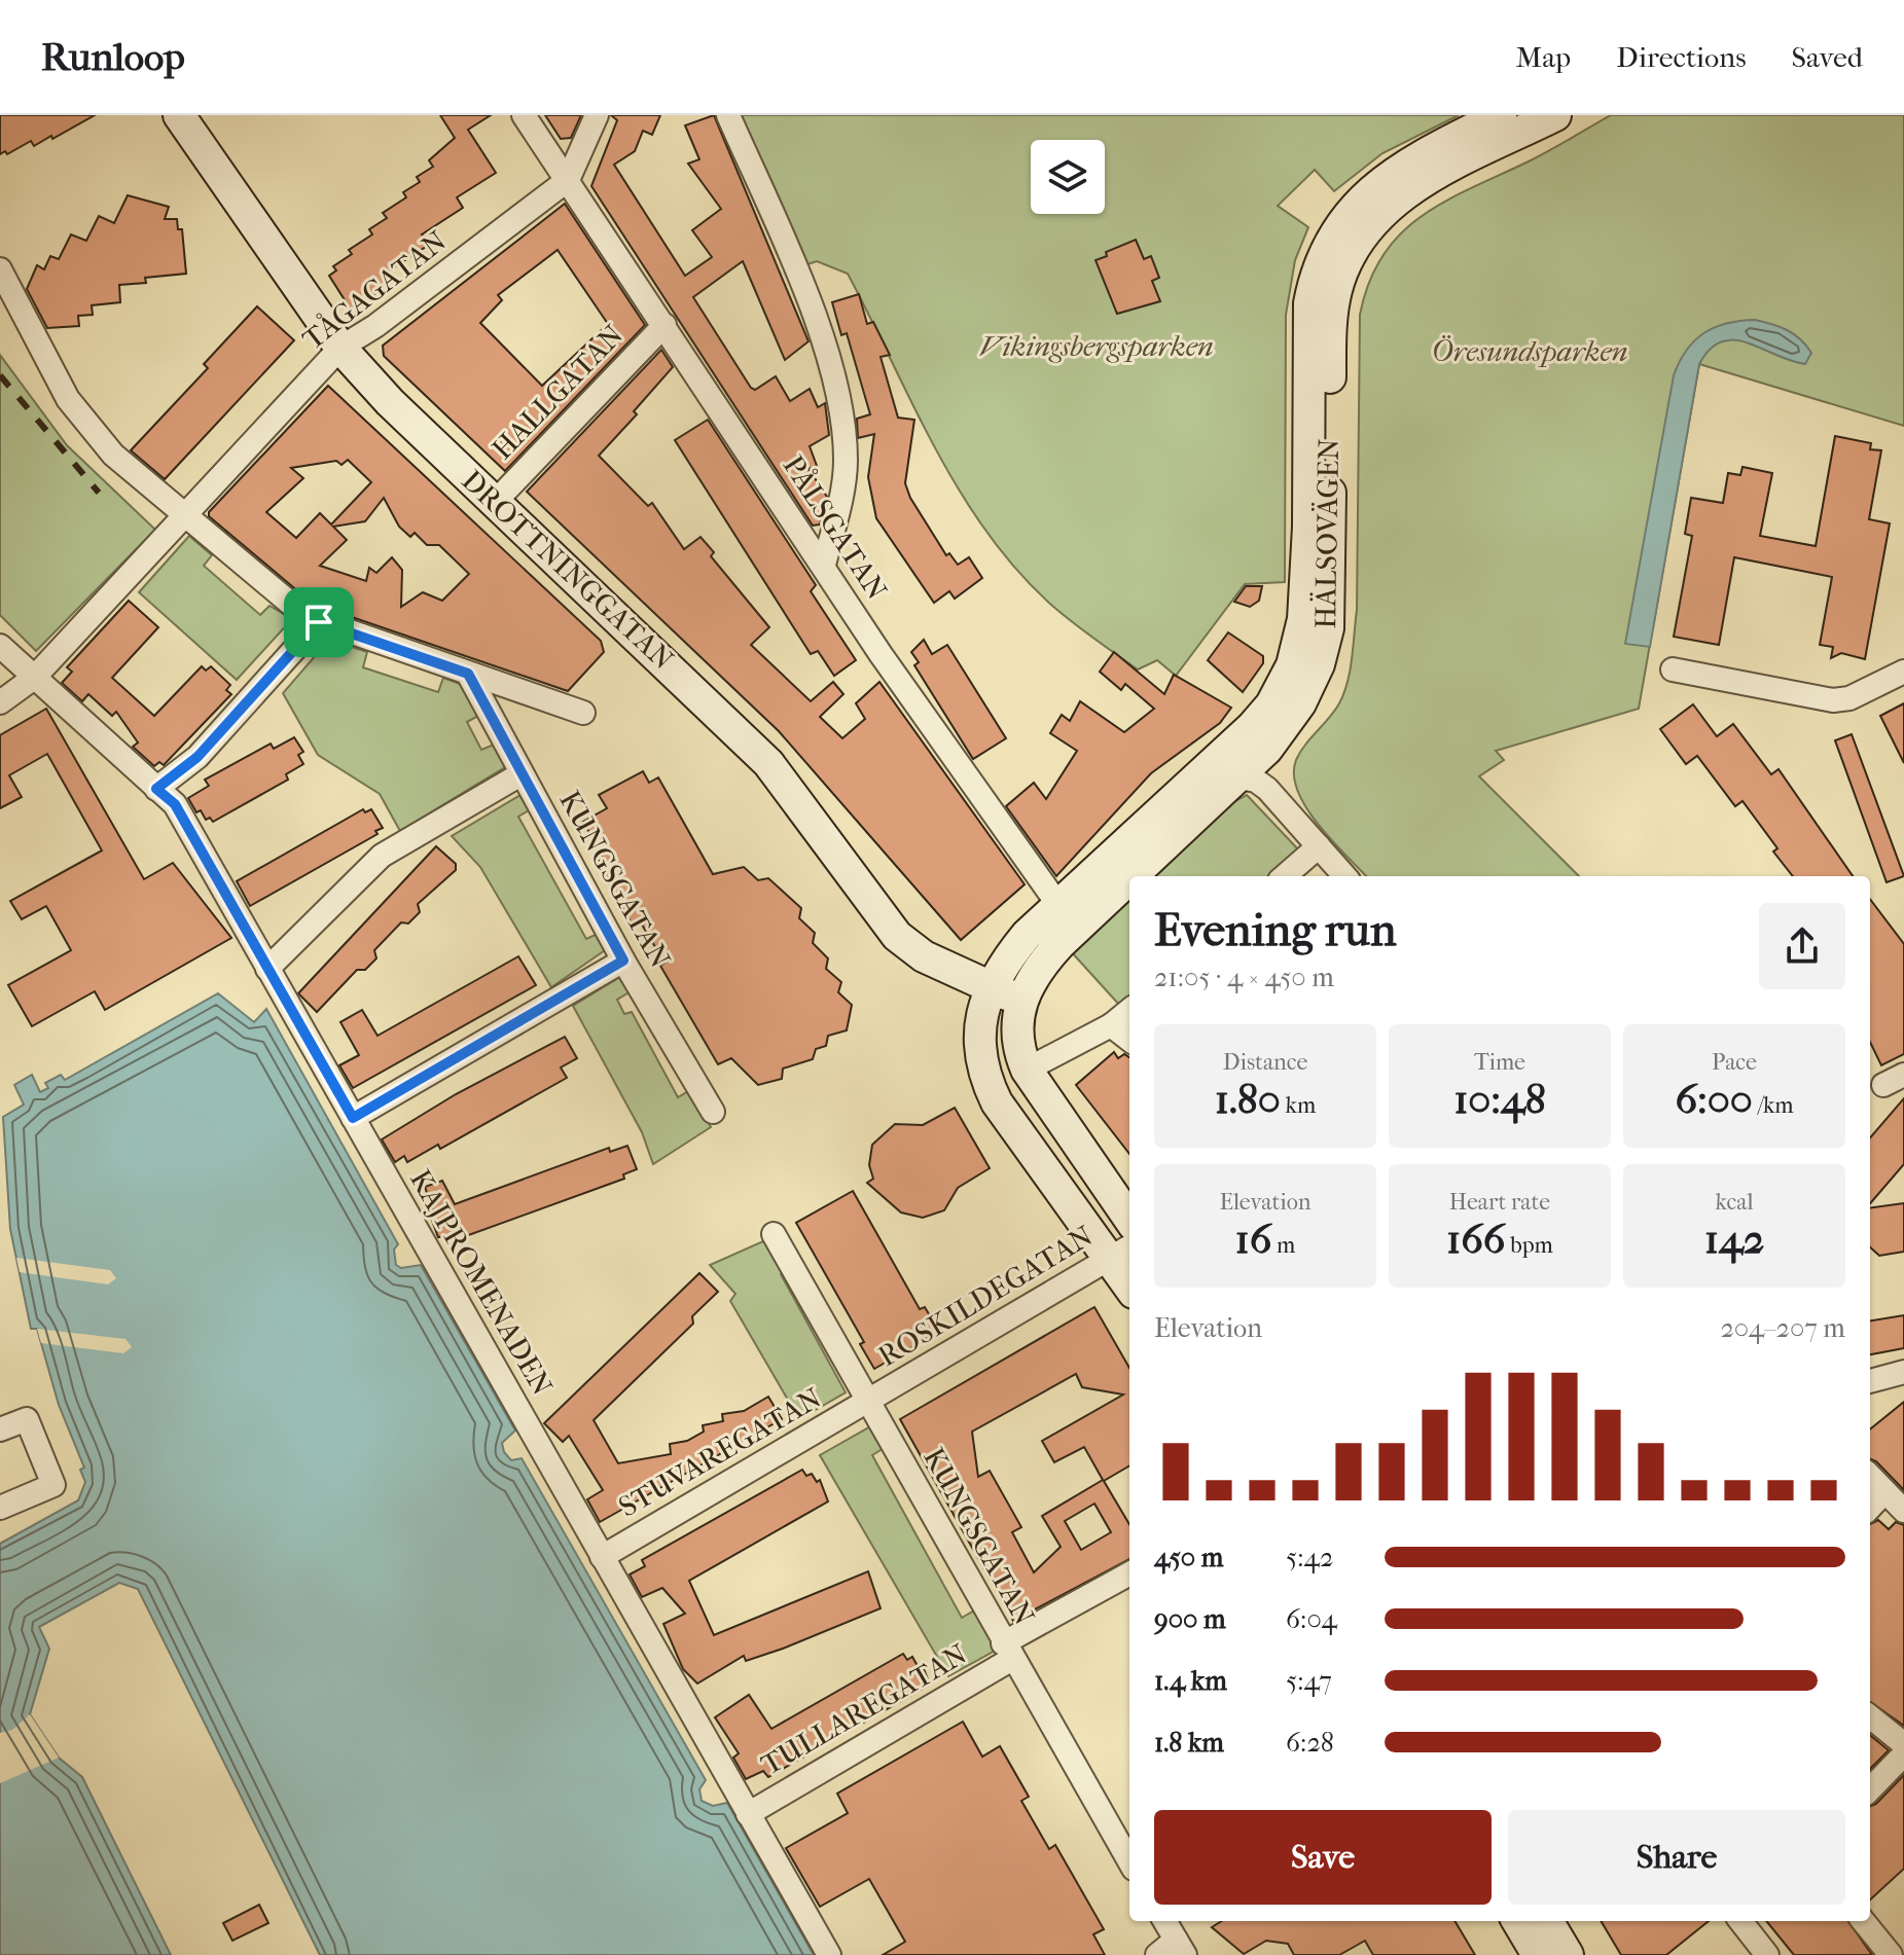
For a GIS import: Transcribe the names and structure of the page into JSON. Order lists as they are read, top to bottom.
{
  "streets": {
    "main road": ["HÄLSOVÄGEN", "DROTTNINGGATAN"],
    "street": [
      "TÅGAGATAN",
      "HALLGATAN",
      "PÅLSGATAN",
      "KUNGSGATAN",
      "KAJPROMENADEN",
      "ROSKILDEGATAN",
      "STUVAREGATAN",
      "TULLAREGATAN"
    ]
  },
  "crossings": [
    ["TÅGAGATAN", "PÅLSGATAN"],
    ["TÅGAGATAN", "DROTTNINGGATAN"],
    ["TÅGAGATAN", "KAJPROMENADEN"],
    ["HALLGATAN", "PÅLSGATAN"],
    ["HALLGATAN", "DROTTNINGGATAN"],
    ["PÅLSGATAN", "HÄLSOVÄGEN"],
    ["HÄLSOVÄGEN", "DROTTNINGGATAN"],
    ["KUNGSGATAN", "ROSKILDEGATAN"],
    ["KUNGSGATAN", "STUVAREGATAN"],
    ["KUNGSGATAN", "TULLAREGATAN"],
    ["KAJPROMENADEN", "STUVAREGATAN"],
    ["KAJPROMENADEN", "TULLAREGATAN"],
    ["ROSKILDEGATAN", "STUVAREGATAN"]
  ],
  "parks": ["Vikingsbergsparken", "Öresundsparken"],
  "page": {
    "header": "Runloop",
    "nav": ["Map", "Directions", "Saved"],
    "heading": ["Evening run", "21:05 · 4 × 450 m"],
    "stats": [
      ["Distance", "1.80 km"],
      ["Time", "10:48"],
      ["Pace", "6:00 /km"],
      ["Elevation", "16 m"],
      ["Heart rate", "166 bpm"],
      ["kcal", "142"]
    ],
    "chart": ["Elevation", "204–207 m"],
    "list": [
      {
        "name": "450 m",
        "note": "5:42"
      },
      {
        "name": "900 m",
        "note": "6:04"
      },
      {
        "name": "1.4 km",
        "note": "5:47"
      },
      {
        "name": "1.8 km",
        "note": "6:28"
      }
    ],
    "buttons": ["Save", "Share"]
  }
}
